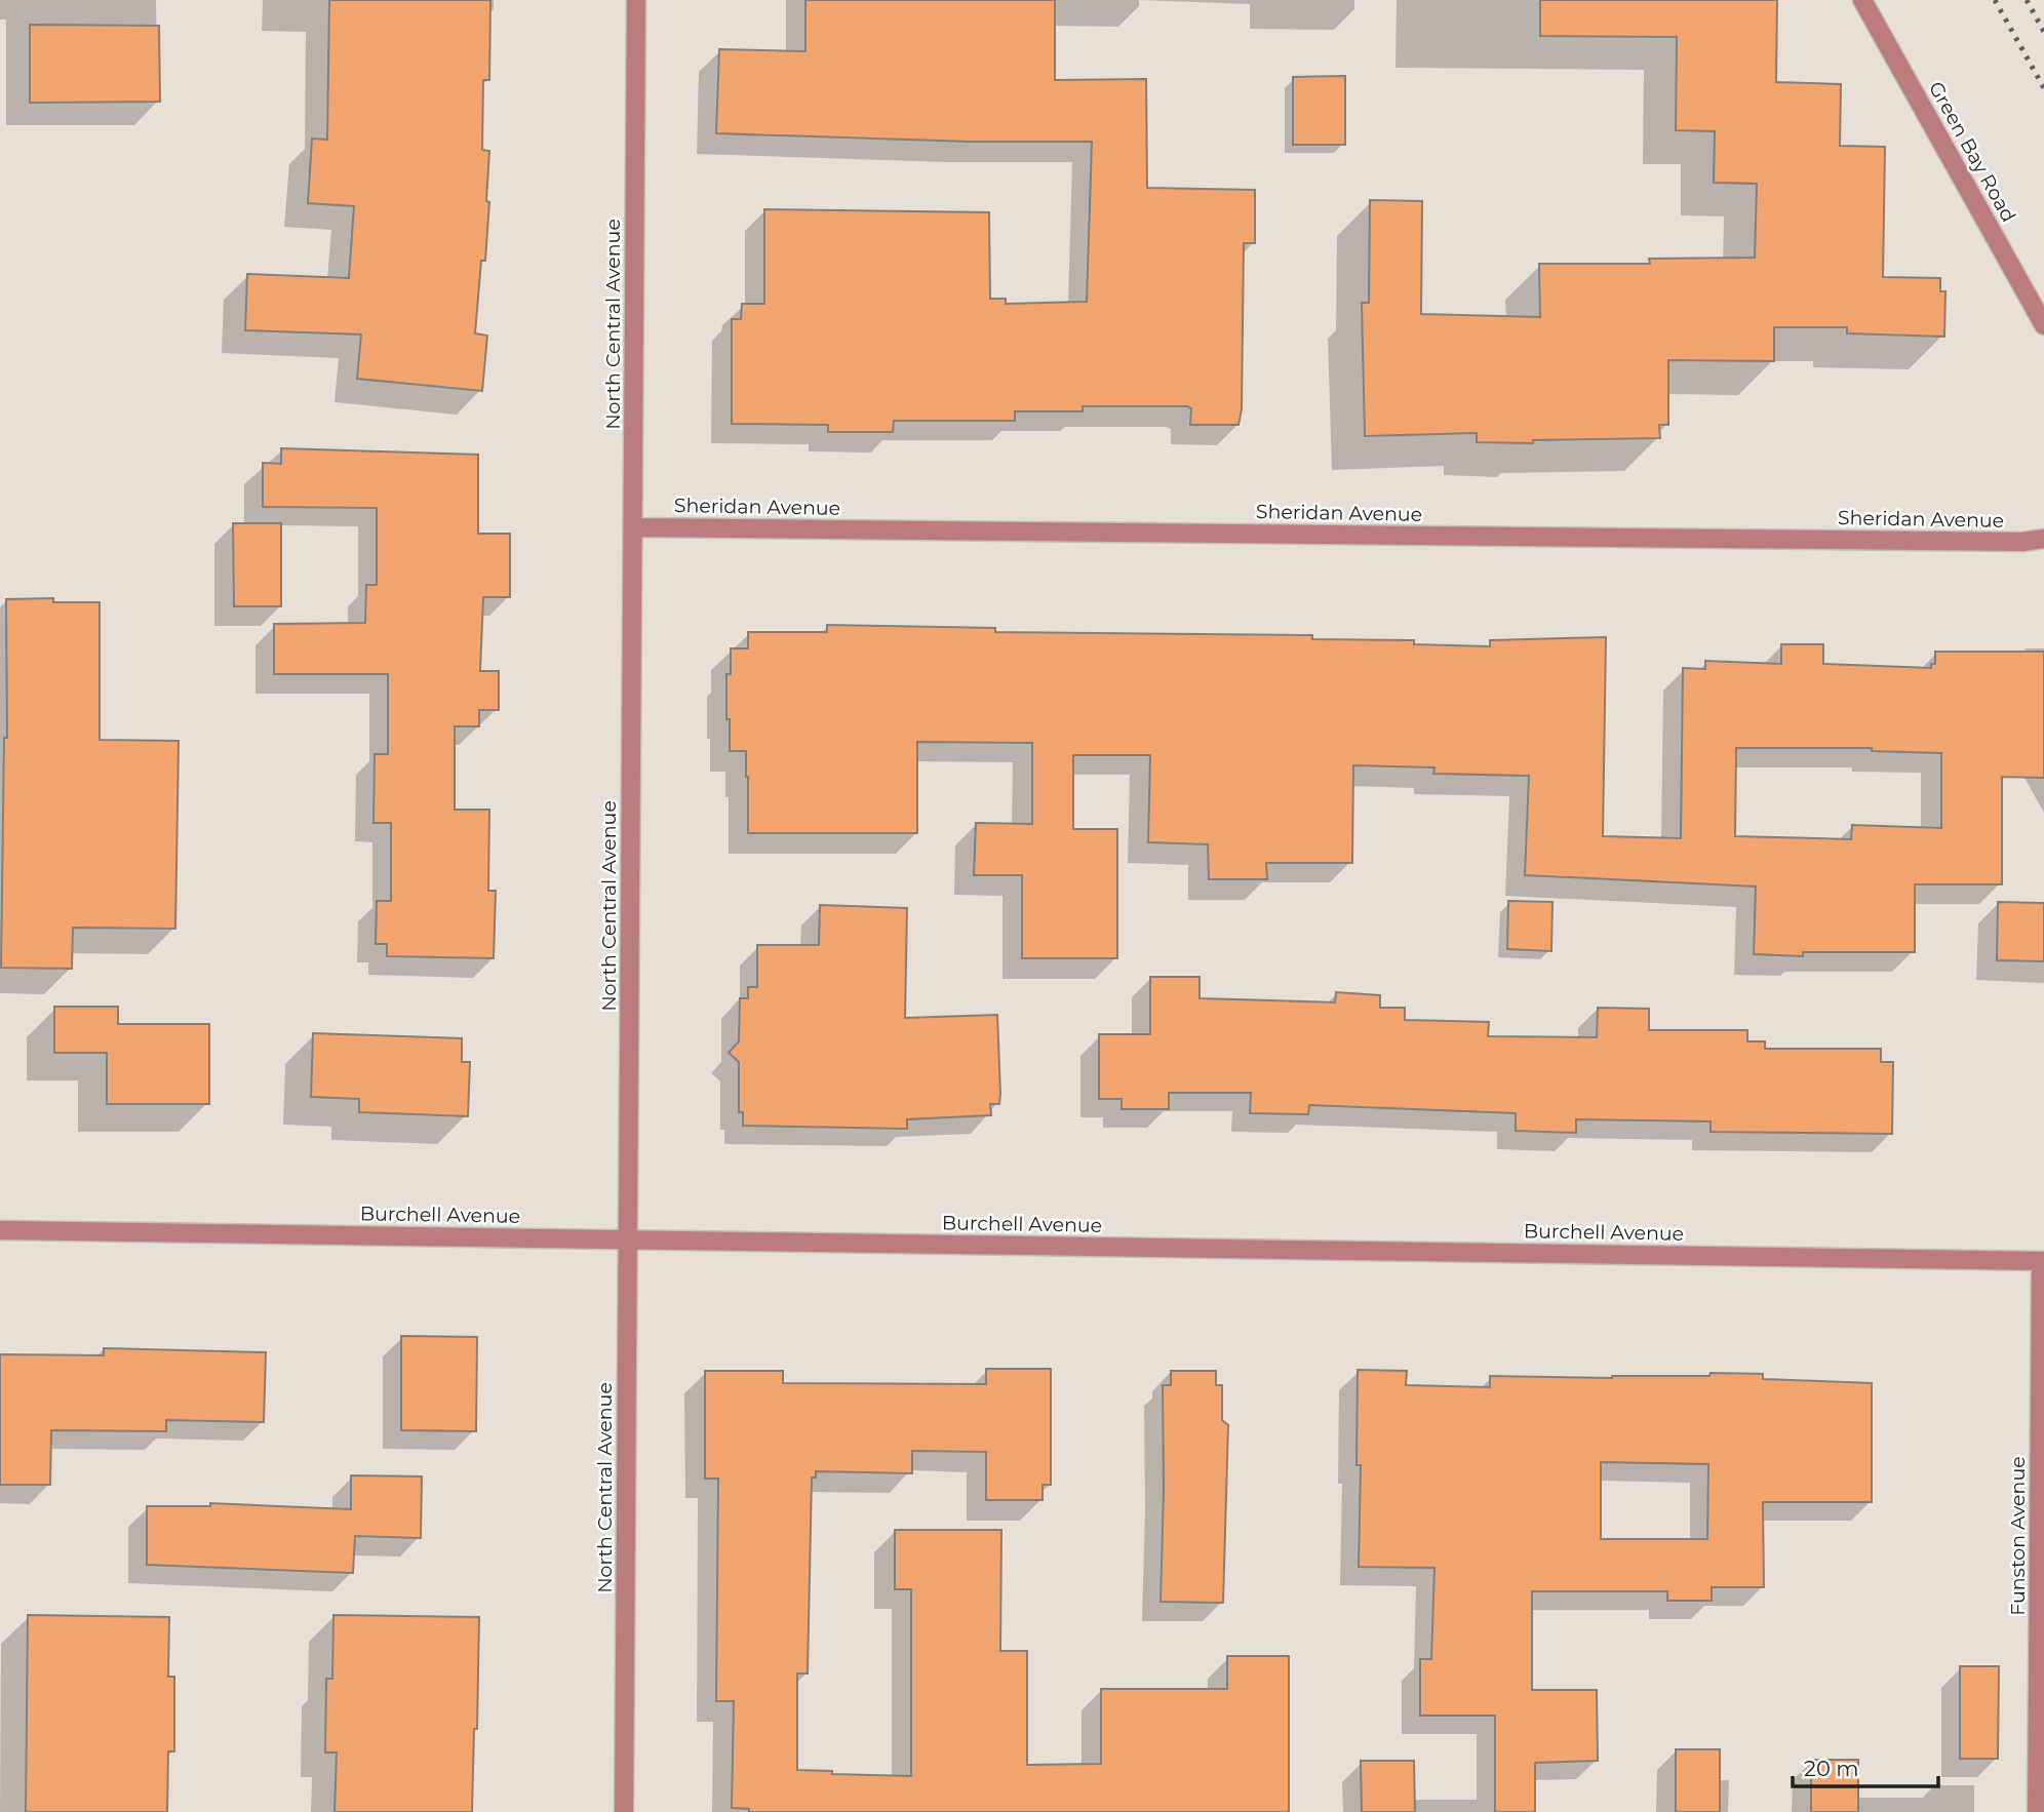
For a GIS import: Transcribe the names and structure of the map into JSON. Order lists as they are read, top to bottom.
{
  "streets": {
    "street": [
      "Green Bay Road",
      "North Central Avenue",
      "Sheridan Avenue",
      "Burchell Avenue",
      "Funston Avenue"
    ]
  },
  "crossings": [
    ["North Central Avenue", "Sheridan Avenue"],
    ["North Central Avenue", "Burchell Avenue"],
    ["Burchell Avenue", "Funston Avenue"]
  ],
  "scale_bar": "20 m"
}
